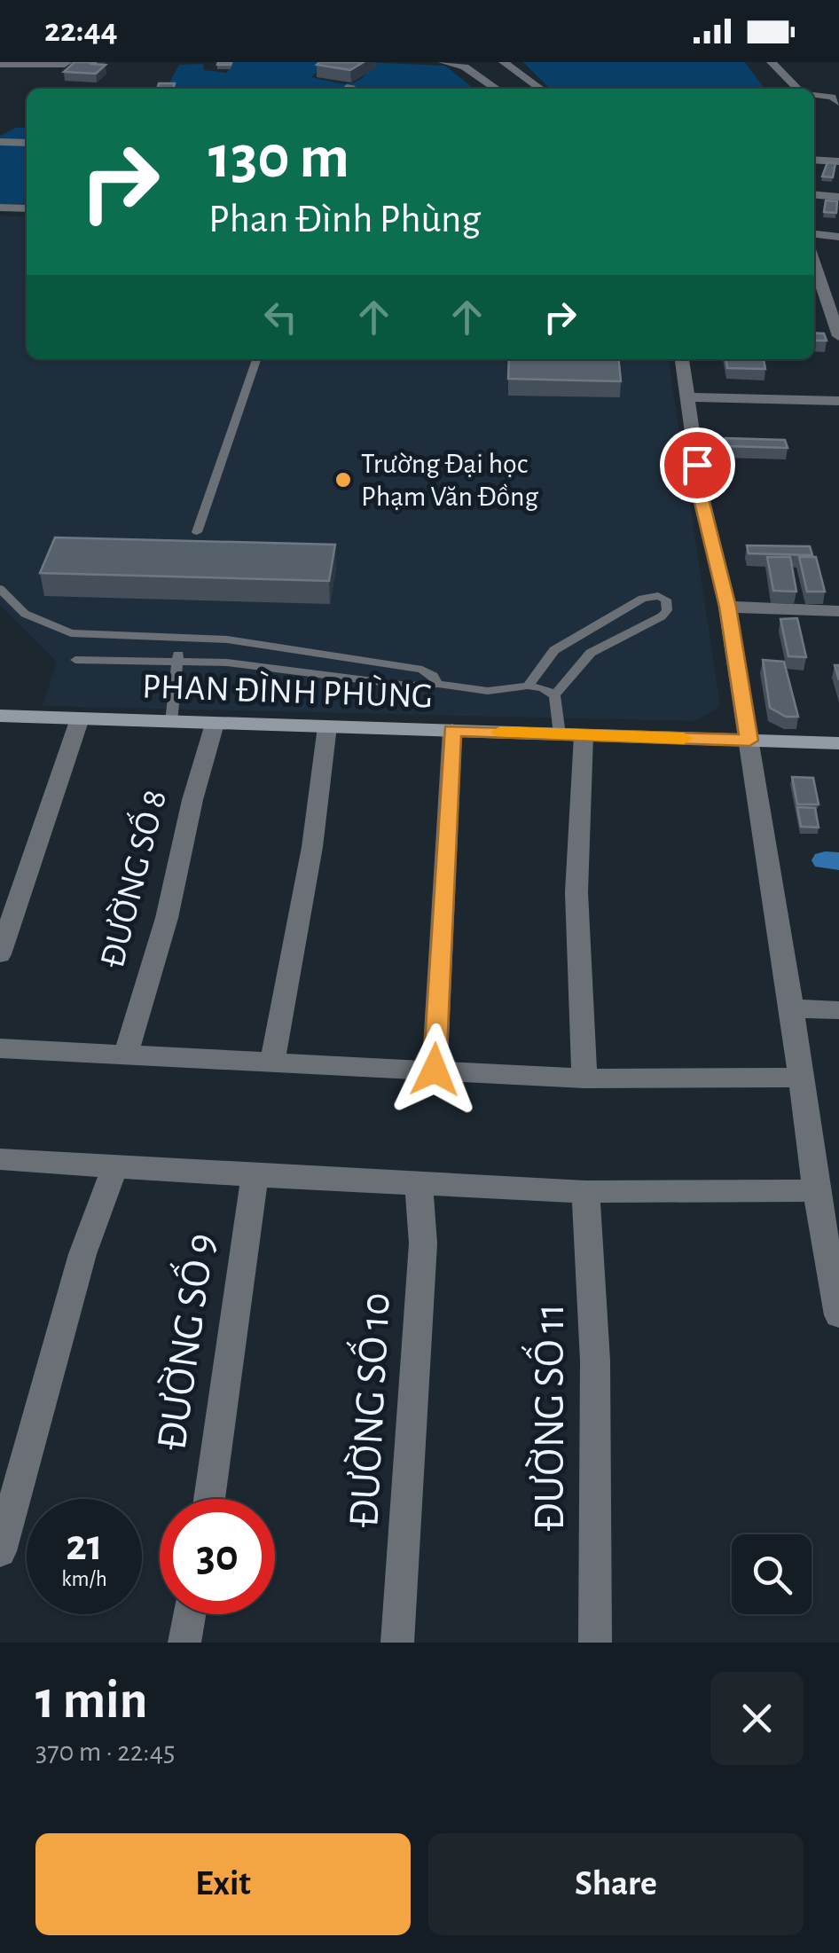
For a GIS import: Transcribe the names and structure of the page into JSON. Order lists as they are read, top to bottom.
{
  "streets": {
    "street": [
      "PHAN ĐÌNH PHÙNG",
      "ĐƯỜNG SỐ 8",
      "ĐƯỜNG SỐ 9",
      "ĐƯỜNG SỐ 10",
      "ĐƯỜNG SỐ 11"
    ]
  },
  "crossings": [
    ["PHAN ĐÌNH PHÙNG", "ĐƯỜNG SỐ 8"]
  ],
  "places": ["Trường Đại học Phạm Văn Đồng"],
  "page": {
    "status": "22:44",
    "turn": ["130 m", "Phan Đình Phùng"],
    "speed": "21 km/h",
    "limit": "30",
    "heading": ["1 min", "370 m · 22:45"],
    "buttons": ["Exit", "Share"]
  }
}
